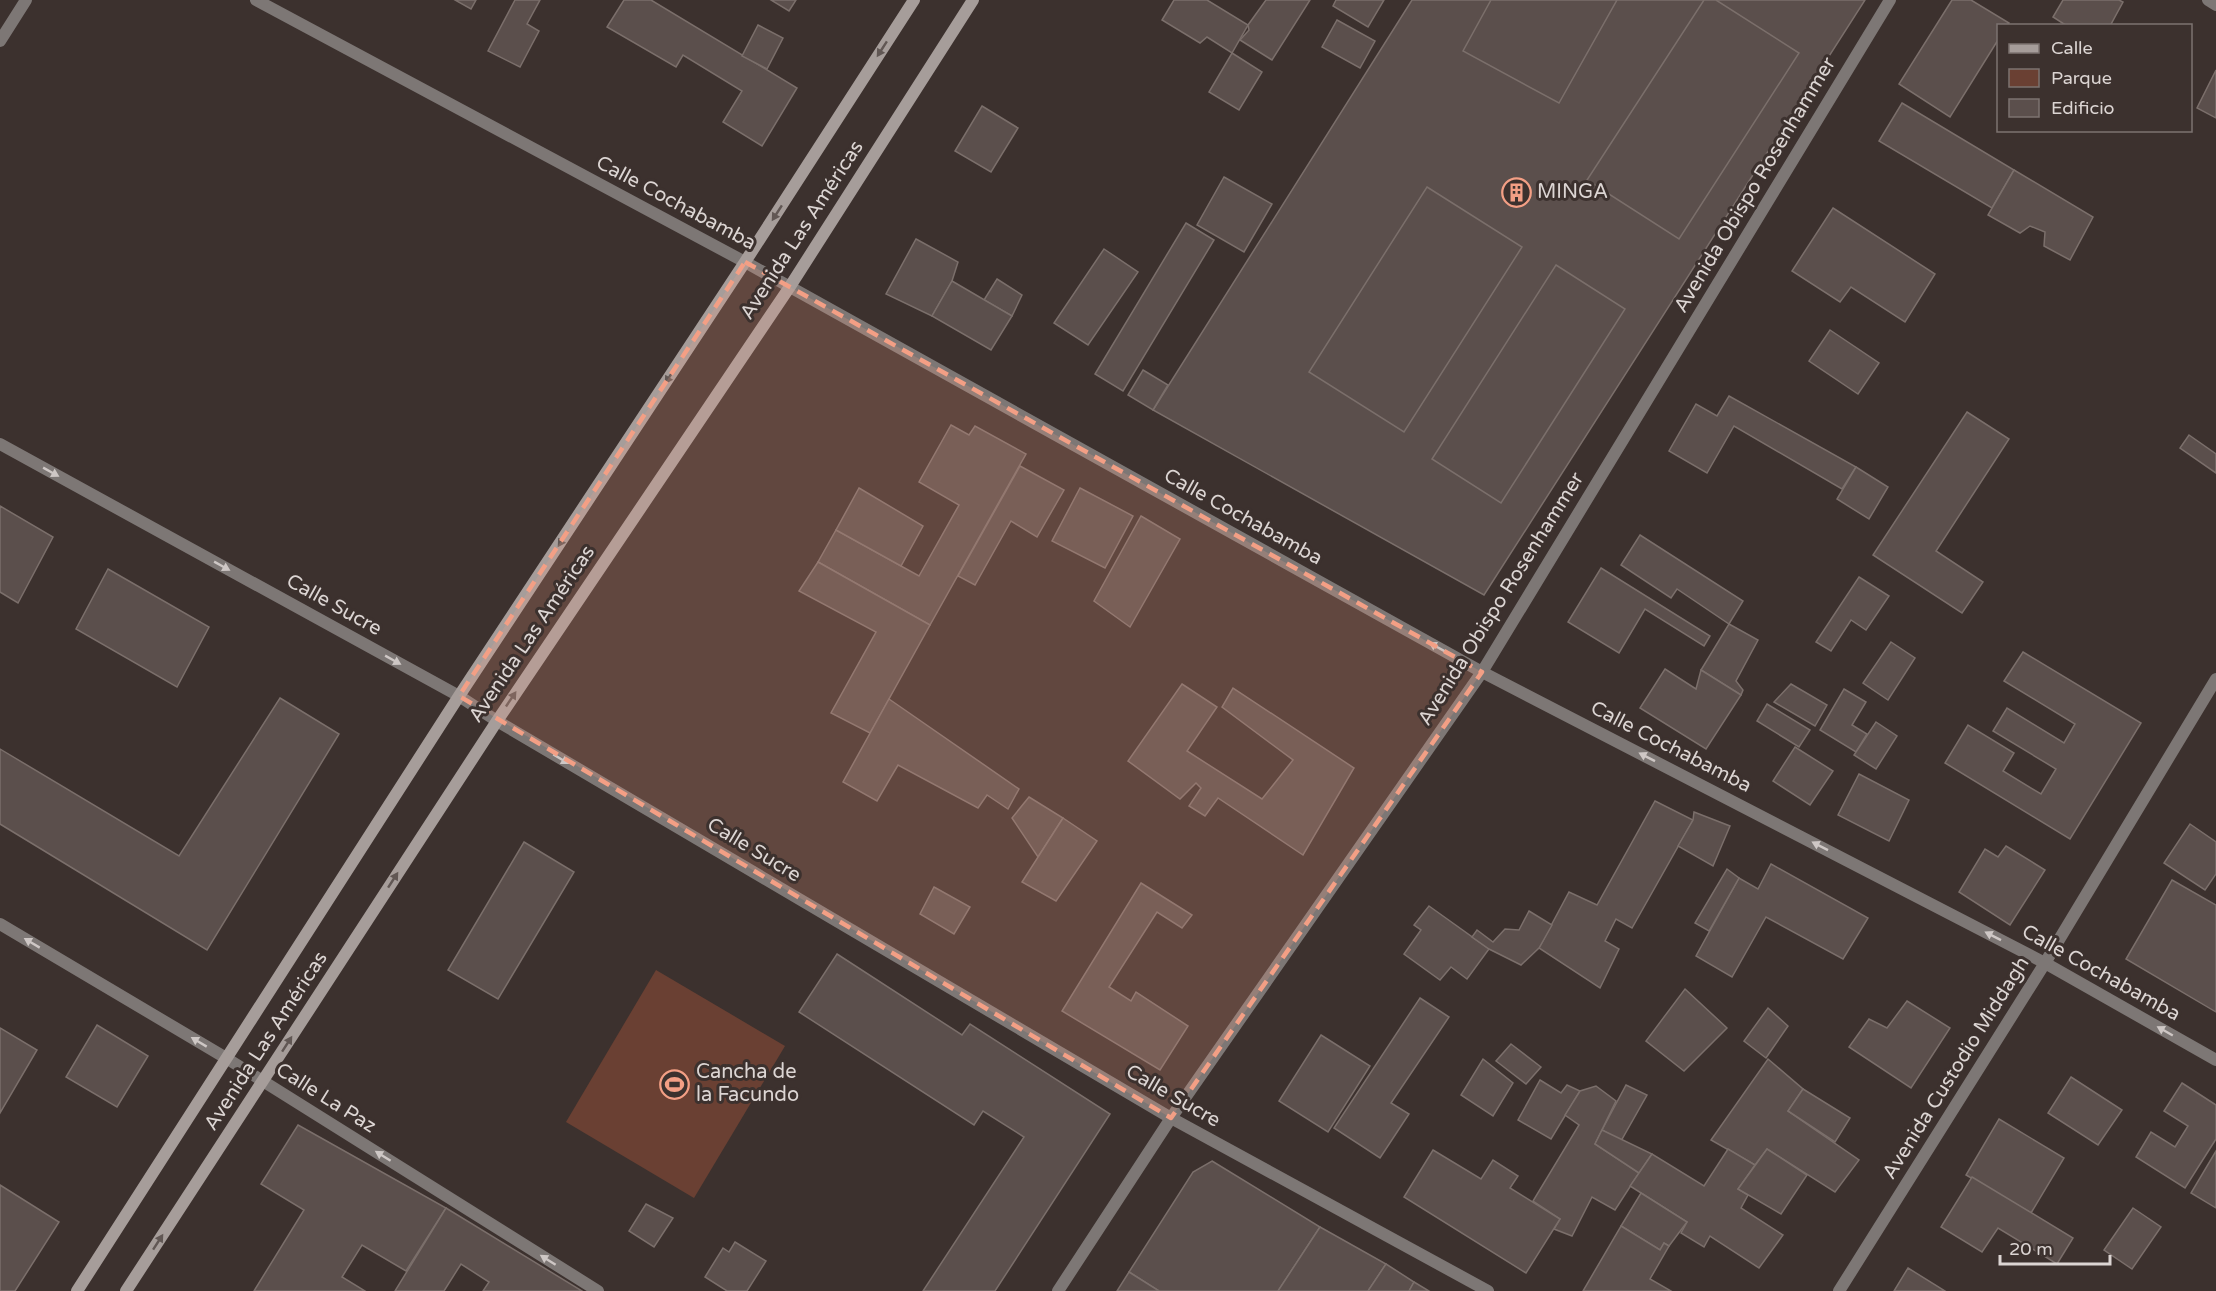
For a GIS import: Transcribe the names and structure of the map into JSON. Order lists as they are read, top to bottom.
{
  "streets": {
    "main road": ["Avenida Las Américas"],
    "street": [
      "Avenida Obispo Rosenhammer",
      "Calle Cochabamba",
      "Calle Sucre",
      "Avenida Custodio Middagh",
      "Calle La Paz"
    ]
  },
  "crossings": [
    ["Avenida Obispo Rosenhammer", "Calle Cochabamba"],
    ["Avenida Obispo Rosenhammer", "Calle Sucre"],
    ["Calle Cochabamba", "Avenida Las Américas"],
    ["Calle Cochabamba", "Avenida Custodio Middagh"],
    ["Avenida Las Américas", "Calle Sucre"],
    ["Avenida Las Américas", "Calle La Paz"]
  ],
  "one_way": ["Calle Cochabamba", "Calle Sucre", "Calle La Paz"],
  "places": {
    "building": ["MINGA"],
    "sports": ["Cancha de la Facundo"]
  },
  "legend": ["Calle", "Parque", "Edificio"],
  "scale_bar": "20 m"
}
